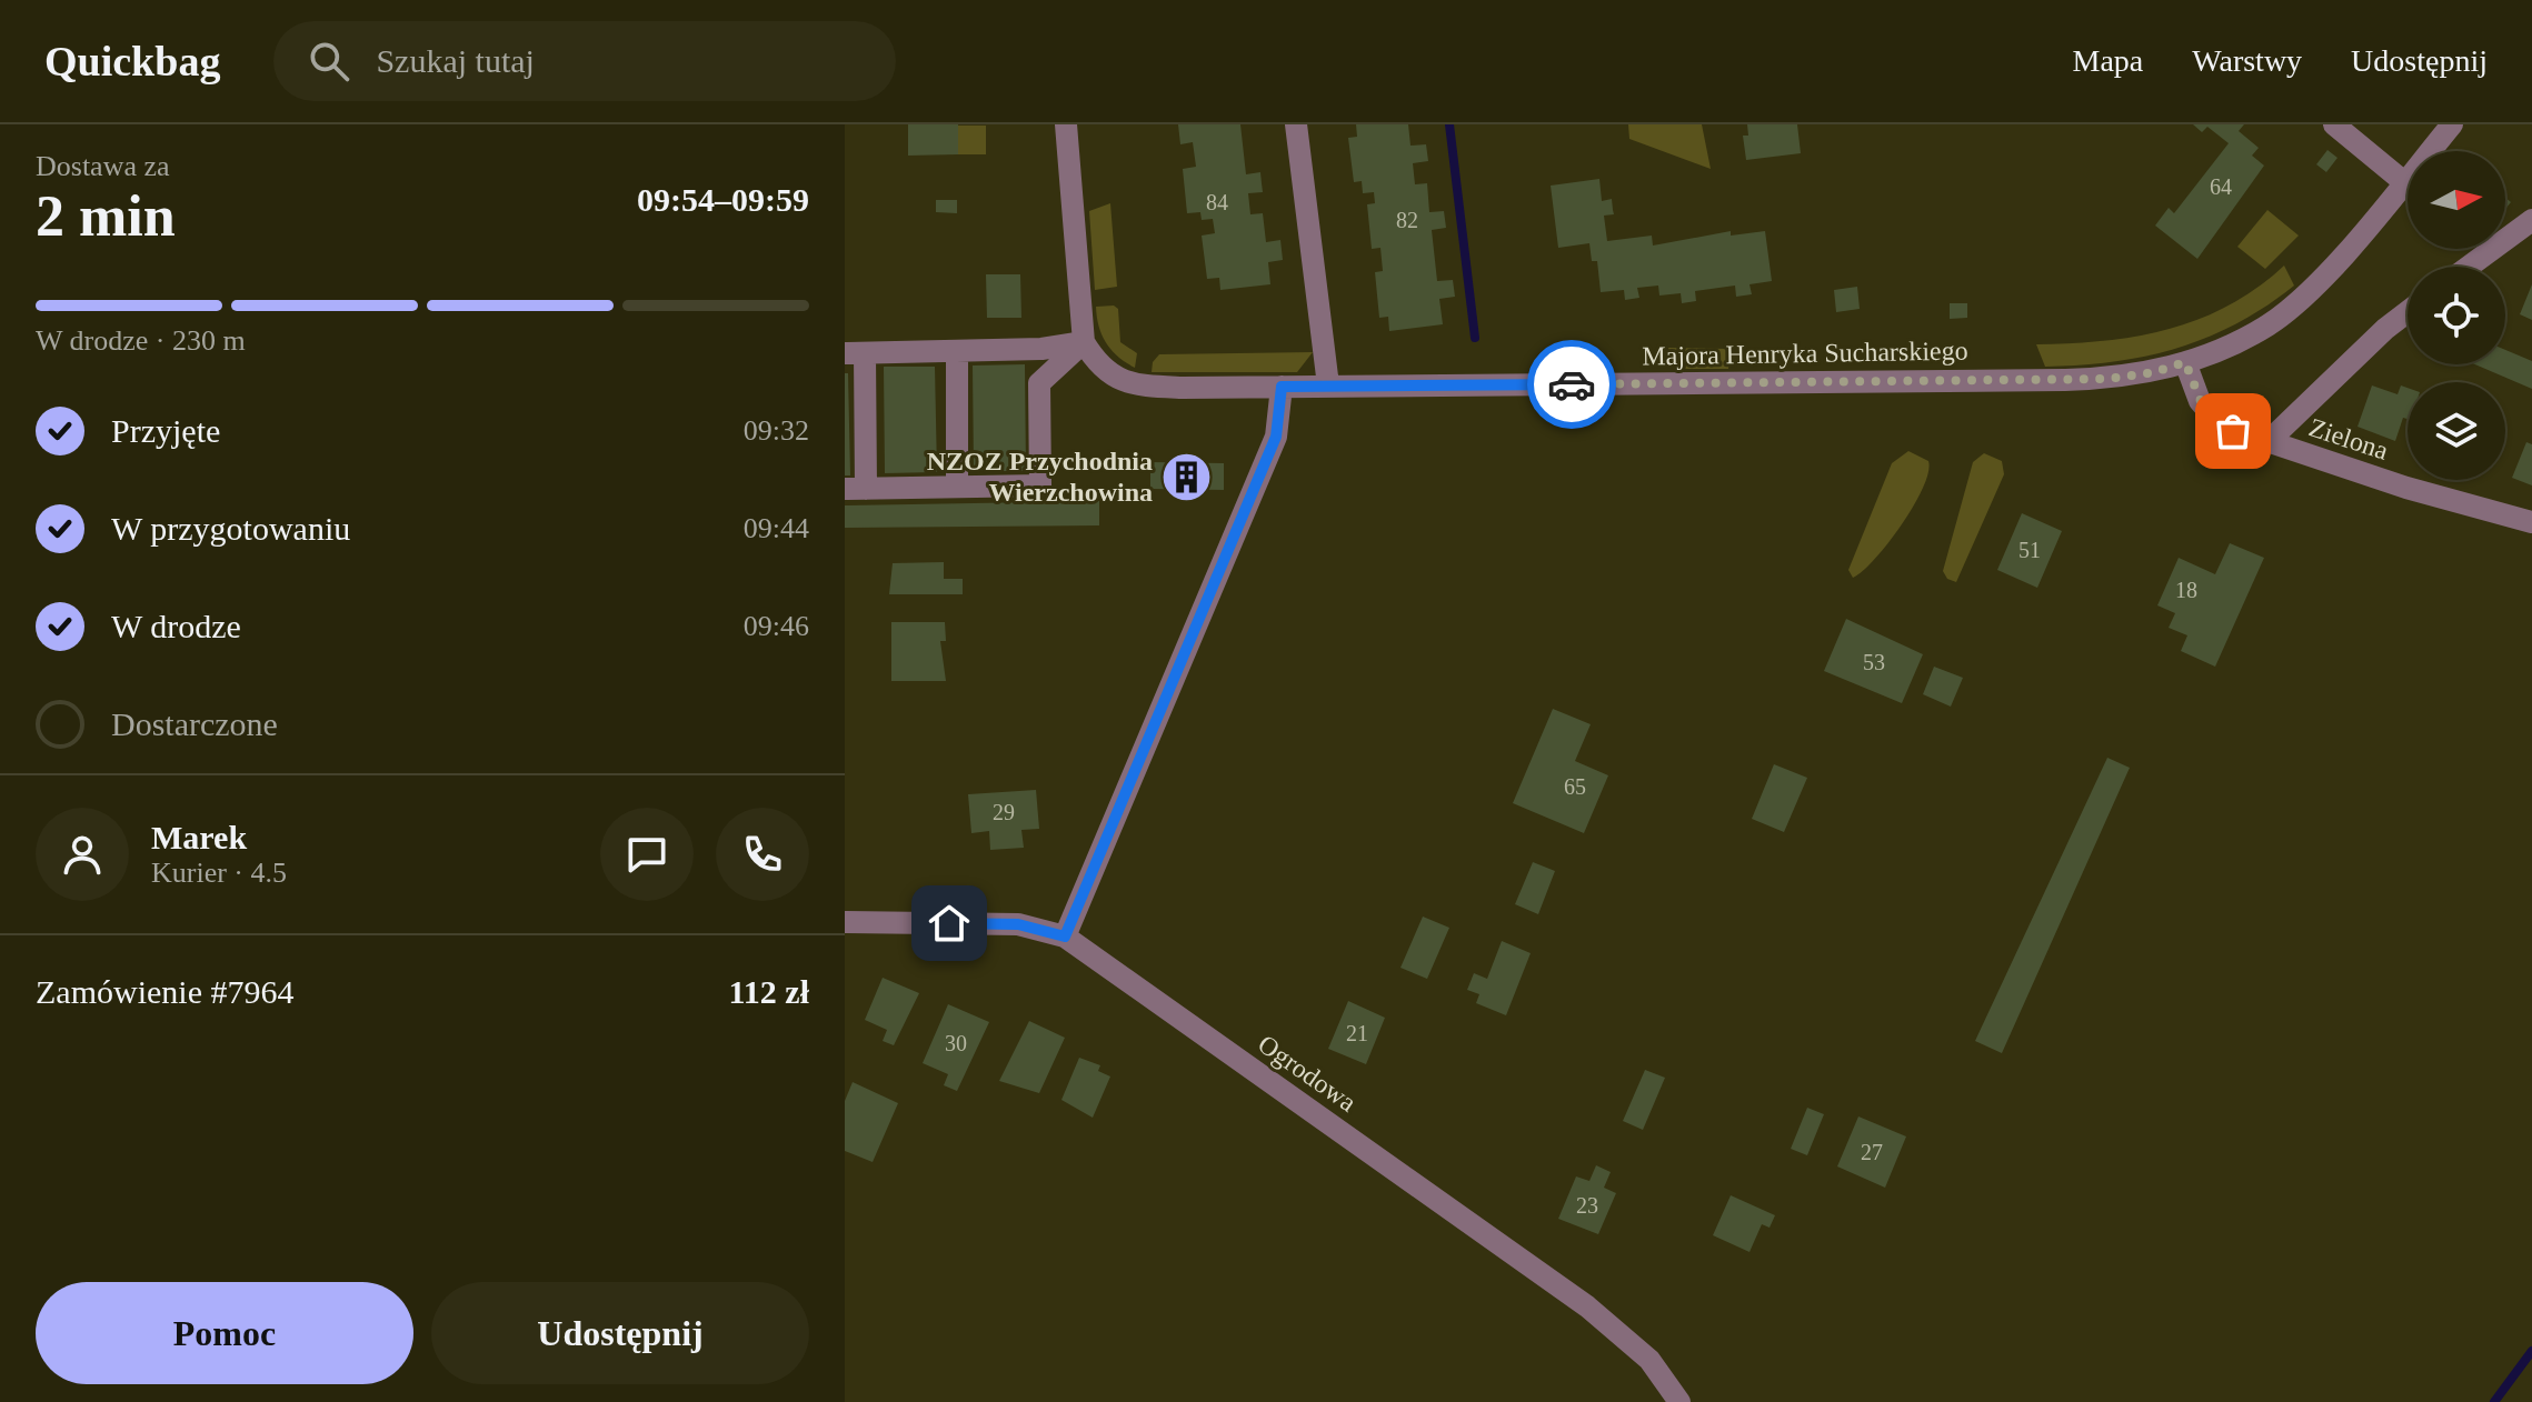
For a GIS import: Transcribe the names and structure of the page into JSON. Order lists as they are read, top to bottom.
{
  "streets": {
    "street": ["Majora Henryka Sucharskiego", "Zielona", "Ogrodowa"]
  },
  "crossings": [
    ["Majora Henryka Sucharskiego", "Zielona"]
  ],
  "places": {
    "building": ["NZOZ Przychodnia Wierzchowina"]
  },
  "house_numbers": [
    "64",
    "84",
    "82",
    "51",
    "18",
    "53",
    "65",
    "29",
    "21",
    "30",
    "27",
    "23"
  ],
  "north": "right",
  "page": {
    "header": "Quickbag",
    "search": "Szukaj tutaj",
    "nav": ["Mapa", "Warstwy", "Udostępnij"],
    "heading": ["2 min", "Dostawa za", "09:54–09:59"],
    "panel": [
      "Marek",
      "Kurier · 4.5",
      "Zamówienie #7964",
      "112 zł"
    ],
    "bar": "W drodze · 230 m",
    "list": [
      ["Przyjęte", "09:32"],
      ["W przygotowaniu", "09:44"],
      ["W drodze", "09:46"],
      "Dostarczone"
    ],
    "buttons": ["Pomoc", "Udostępnij"]
  }
}
